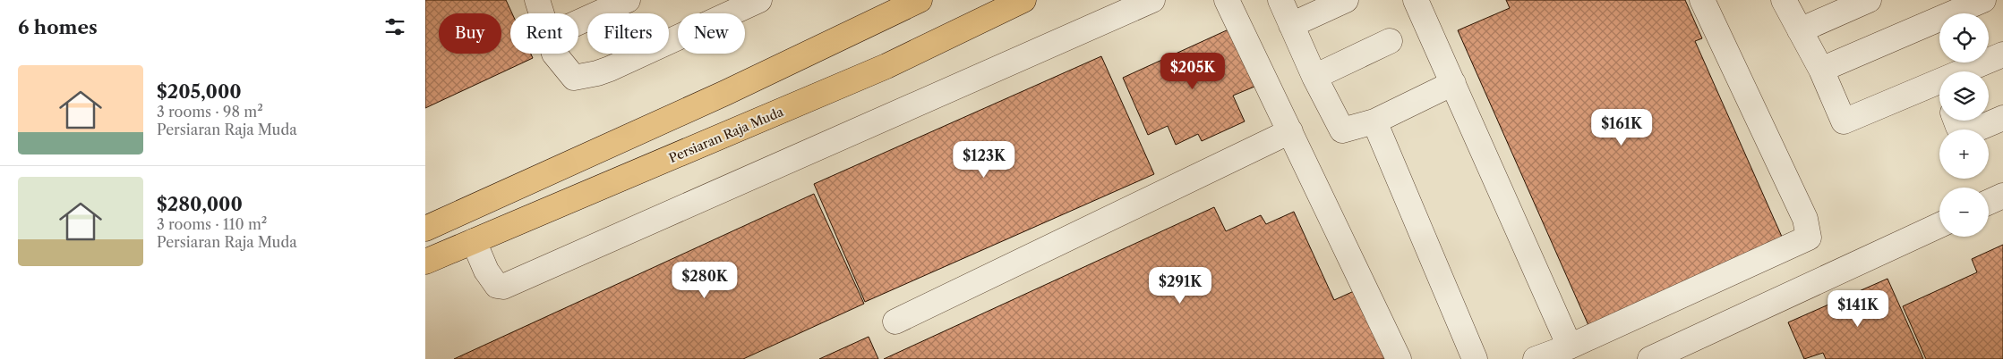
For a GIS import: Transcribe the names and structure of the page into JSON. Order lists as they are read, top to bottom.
{
  "streets": {
    "main road": ["Persiaran Raja Muda"]
  },
  "page": {
    "heading": "6 homes",
    "map_buttons": ["+", "−"],
    "chip": [
      "Buy",
      "Rent",
      "Filters",
      "New"
    ],
    "price": [
      "$205K",
      "$161K",
      "$123K",
      "$280K",
      "$291K",
      "$141K"
    ],
    "list": [
      {
        "name": "$205,000",
        "note": "3 rooms · 98 m² · Persiaran Raja Muda"
      },
      {
        "name": "$280,000",
        "note": "3 rooms · 110 m² · Persiaran Raja Muda"
      }
    ]
  }
}
